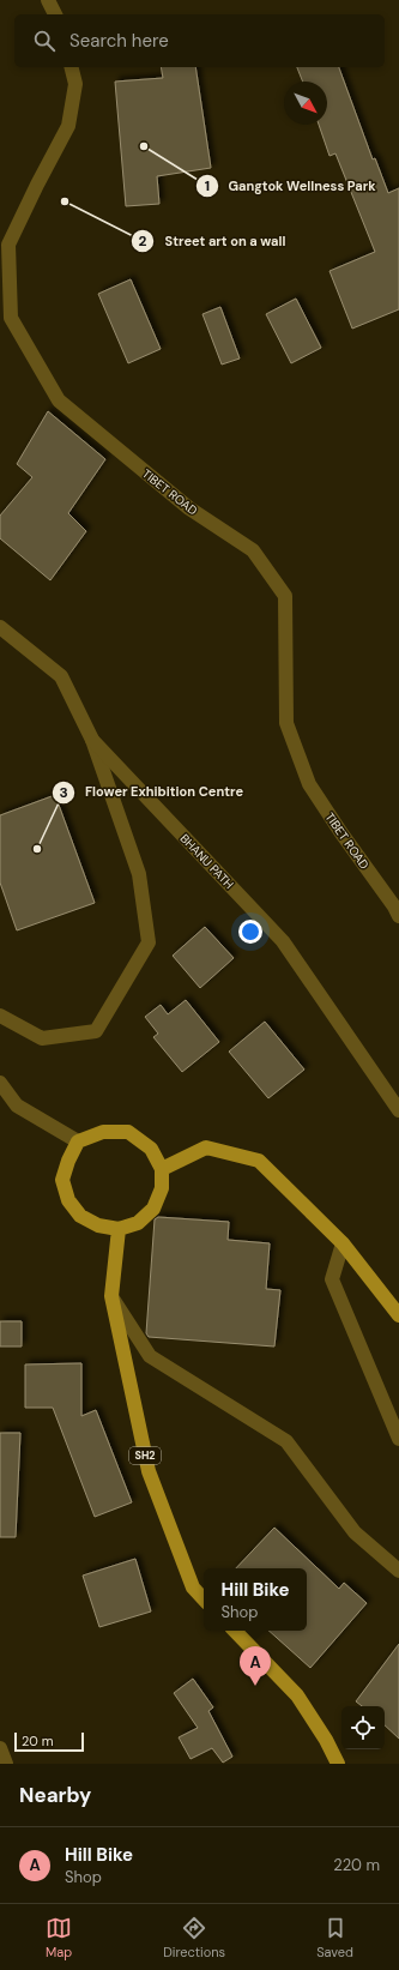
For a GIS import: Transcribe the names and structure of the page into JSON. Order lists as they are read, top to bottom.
{
  "streets": {
    "main road": ["SH2"],
    "street": ["TIBET ROAD", "BHANU PATH"]
  },
  "places": ["Gangtok Wellness Park", "Street art on a wall", "Flower Exhibition Centre"],
  "scale_bar": "20 m",
  "north": "bottom right",
  "page": {
    "search": "Search here",
    "popup": ["Hill Bike", "Shop"],
    "pins": "A",
    "scale": "20 m",
    "heading": "Nearby",
    "list": [
      {
        "mark": "A",
        "name": "Hill Bike",
        "note": "Shop",
        "value": "220 m"
      }
    ],
    "nav": ["Map", "Directions", "Saved"]
  }
}
